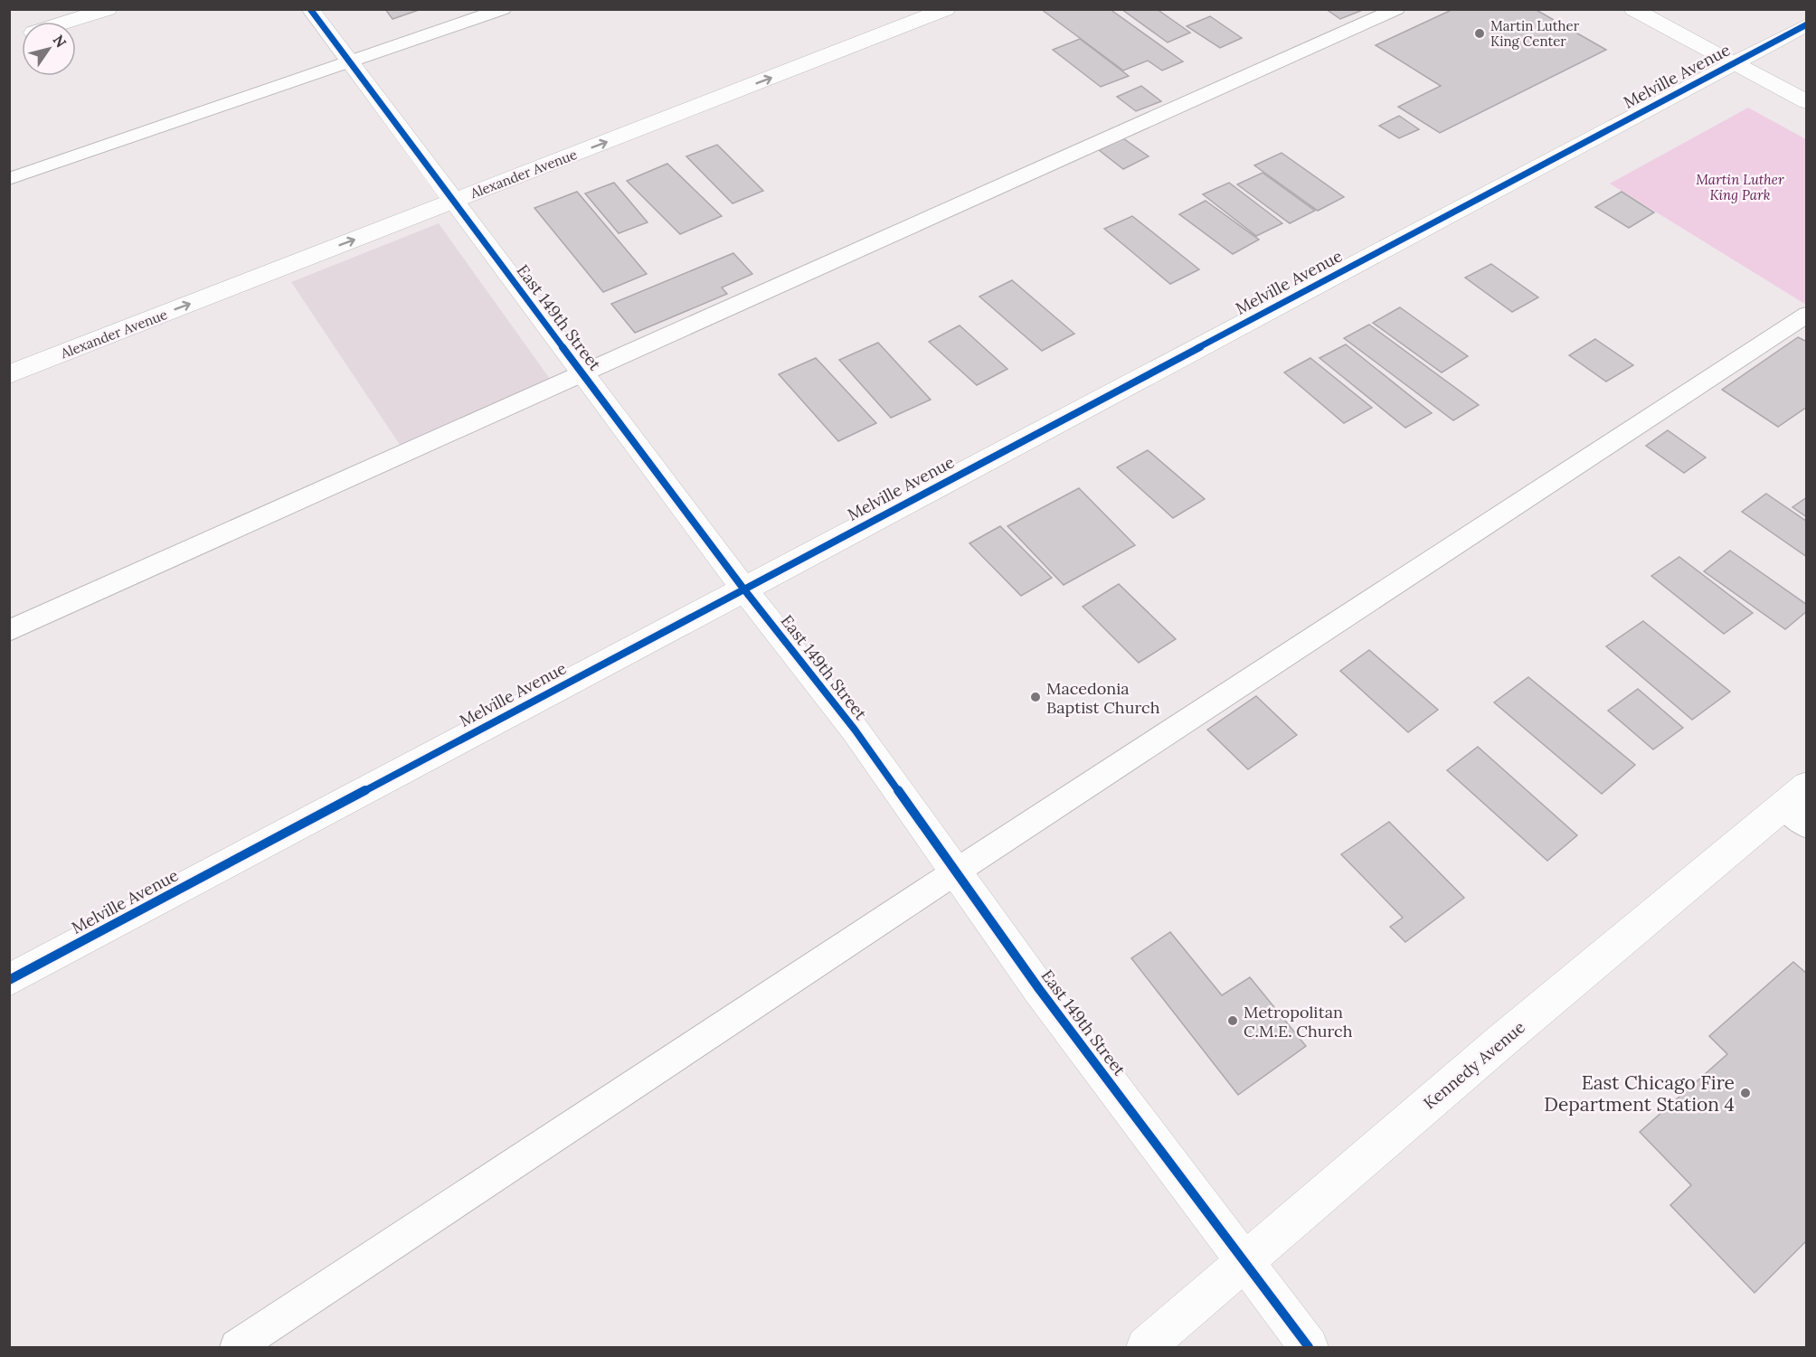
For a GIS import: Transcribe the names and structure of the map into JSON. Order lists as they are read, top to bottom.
{
  "streets": {
    "street": [
      "Melville Avenue",
      "Alexander Avenue",
      "East 149th Street",
      "Kennedy Avenue"
    ]
  },
  "crossings": [
    ["Melville Avenue", "East 149th Street"],
    ["Alexander Avenue", "East 149th Street"],
    ["East 149th Street", "Kennedy Avenue"]
  ],
  "one_way": ["Alexander Avenue"],
  "parks": ["Martin Luther King Park"],
  "places": [
    "Martin Luther King Center",
    "Macedonia Baptist Church",
    "Metropolitan C.M.E. Church",
    "East Chicago Fire Department Station 4"
  ],
  "north": "top right"
}
